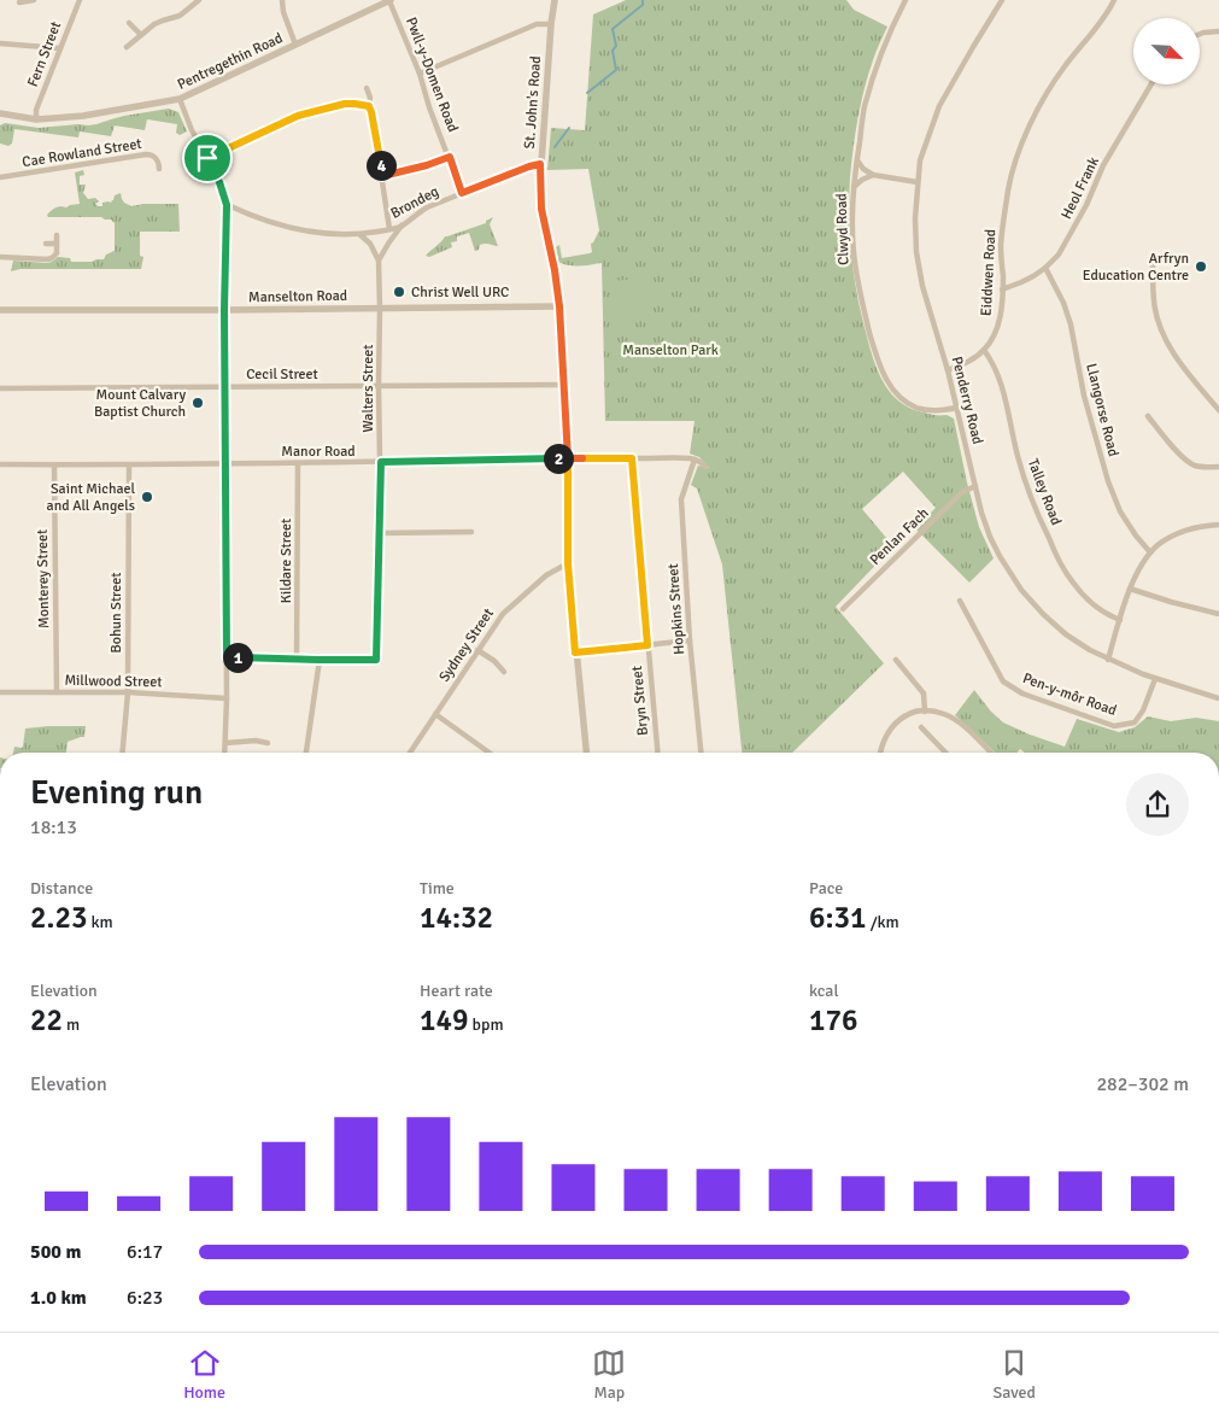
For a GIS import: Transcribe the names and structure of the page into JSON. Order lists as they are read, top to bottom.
{
  "streets": {
    "street": [
      "Fern Street",
      "Pentregethin Road",
      "Pwll-y-Domen Road",
      "St. John's Road",
      "Cae Rowland Street",
      "Heol Frank",
      "Brondeg",
      "Clwyd Road",
      "Eiddwen Road",
      "Manselton Road",
      "Cecil Street",
      "Walters Street",
      "Penderry Road",
      "Llangorse Road",
      "Manor Road",
      "Talley Road",
      "Penlan Fach",
      "Kildare Street",
      "Monterey Street",
      "Hopkins Street",
      "Bohun Street",
      "Sydney Street",
      "Millwood Street",
      "Pen-y-môr Road",
      "Bryn Street"
    ]
  },
  "crossings": [
    ["Fern Street", "Pentregethin Road"],
    ["Pentregethin Road", "Pwll-y-Domen Road"],
    ["Pwll-y-Domen Road", "Brondeg"],
    ["St. John's Road", "Brondeg"],
    ["St. John's Road", "Manselton Road"],
    ["St. John's Road", "Cecil Street"],
    ["St. John's Road", "Manor Road"],
    ["St. John's Road", "Sydney Street"],
    ["Heol Frank", "Eiddwen Road"],
    ["Heol Frank", "Llangorse Road"],
    ["Clwyd Road", "Penderry Road"],
    ["Eiddwen Road", "Penderry Road"],
    ["Eiddwen Road", "Talley Road"],
    ["Manselton Road", "Walters Street"],
    ["Cecil Street", "Walters Street"],
    ["Walters Street", "Manor Road"],
    ["Penderry Road", "Penlan Fach"],
    ["Penderry Road", "Pen-y-môr Road"],
    ["Manor Road", "Kildare Street"],
    ["Manor Road", "Monterey Street"],
    ["Manor Road", "Hopkins Street"],
    ["Manor Road", "Bohun Street"],
    ["Manor Road", "Bryn Street"],
    ["Monterey Street", "Millwood Street"],
    ["Bohun Street", "Millwood Street"]
  ],
  "parks": ["Manselton Park"],
  "places": [
    "Arfryn Education Centre",
    "Christ Well URC",
    "Mount Calvary Baptist Church",
    "Saint Michael and All Angels"
  ],
  "north": "bottom right",
  "page": {
    "pins": ["4", "2", "1"],
    "heading": ["Evening run", "18:13"],
    "stats": [
      ["Distance", "2.23 km"],
      ["Time", "14:32"],
      ["Pace", "6:31 /km"],
      ["Elevation", "22 m"],
      ["Heart rate", "149 bpm"],
      ["kcal", "176"]
    ],
    "chart": ["Elevation", "282–302 m"],
    "list": [
      {
        "name": "500 m",
        "note": "6:17"
      },
      {
        "name": "1.0 km",
        "note": "6:23"
      }
    ],
    "tabs": ["Home", "Map", "Saved"]
  }
}
